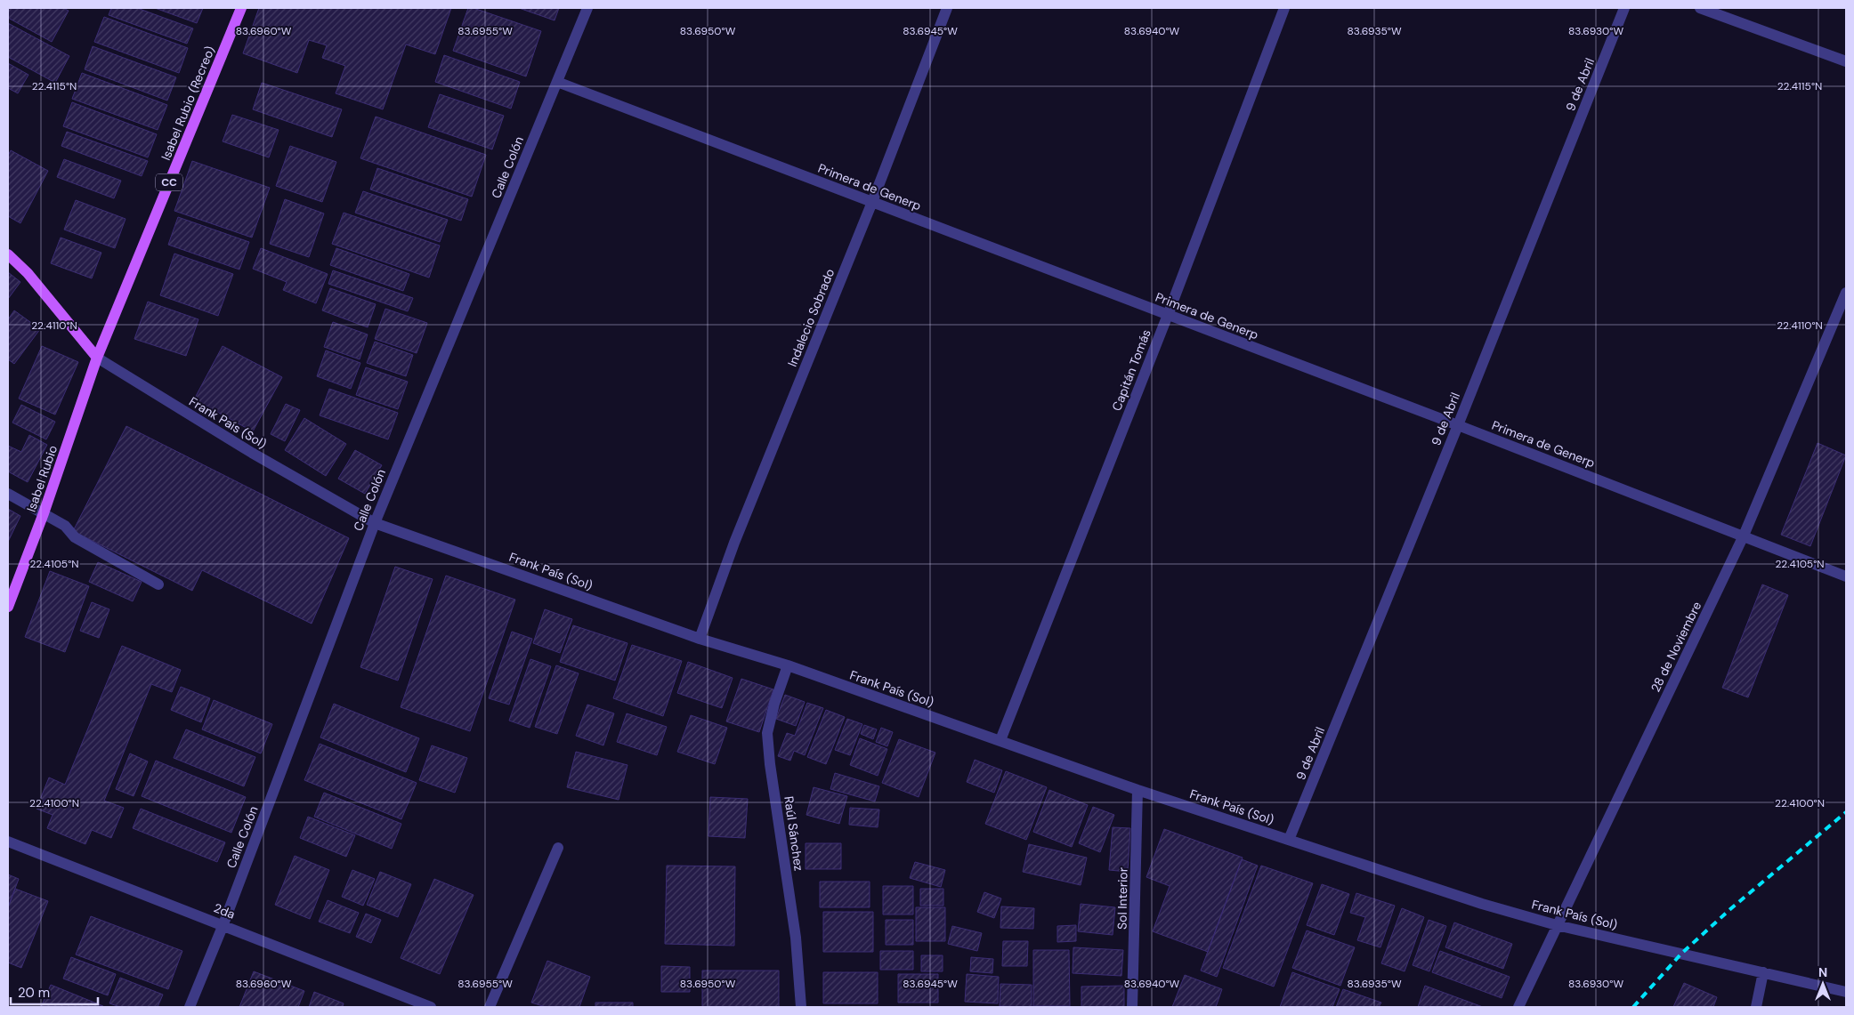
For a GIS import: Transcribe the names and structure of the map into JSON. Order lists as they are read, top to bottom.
{
  "streets": {
    "main road": [
      "Isabel Rubio (Recreo)",
      "CC",
      "Frank País (Sol)",
      "Isabel Rubio"
    ],
    "street": [
      "9 de Abril",
      "Calle Colón",
      "Primera de Generp",
      "Indalecio Sobrado",
      "Capitán Tomás",
      "28 de Noviembre",
      "Raúl Sánchez",
      "Sol Interior",
      "2da"
    ]
  },
  "crossings": [
    ["9 de Abril", "Primera de Generp"],
    ["9 de Abril", "Frank País (Sol)"],
    ["Isabel Rubio (Recreo)", "Frank País (Sol)"],
    ["Isabel Rubio (Recreo)", "Isabel Rubio"],
    ["Calle Colón", "Primera de Generp"],
    ["Calle Colón", "Frank País (Sol)"],
    ["Calle Colón", "2da"],
    ["Primera de Generp", "Indalecio Sobrado"],
    ["Primera de Generp", "Capitán Tomás"],
    ["Primera de Generp", "28 de Noviembre"],
    ["Indalecio Sobrado", "Frank País (Sol)"],
    ["Capitán Tomás", "Frank País (Sol)"],
    ["Frank País (Sol)", "Isabel Rubio"],
    ["Frank País (Sol)", "28 de Noviembre"],
    ["Frank País (Sol)", "Raúl Sánchez"],
    ["Frank País (Sol)", "Sol Interior"]
  ],
  "scale_bar": "20 m",
  "north": "top",
  "coordinates": [
    "83.6960°W",
    "83.6955°W",
    "83.6950°W",
    "83.6945°W",
    "83.6940°W",
    "83.6935°W",
    "83.6930°W",
    "22.4115°N",
    "22.4110°N",
    "22.4105°N",
    "22.4100°N"
  ]
}
